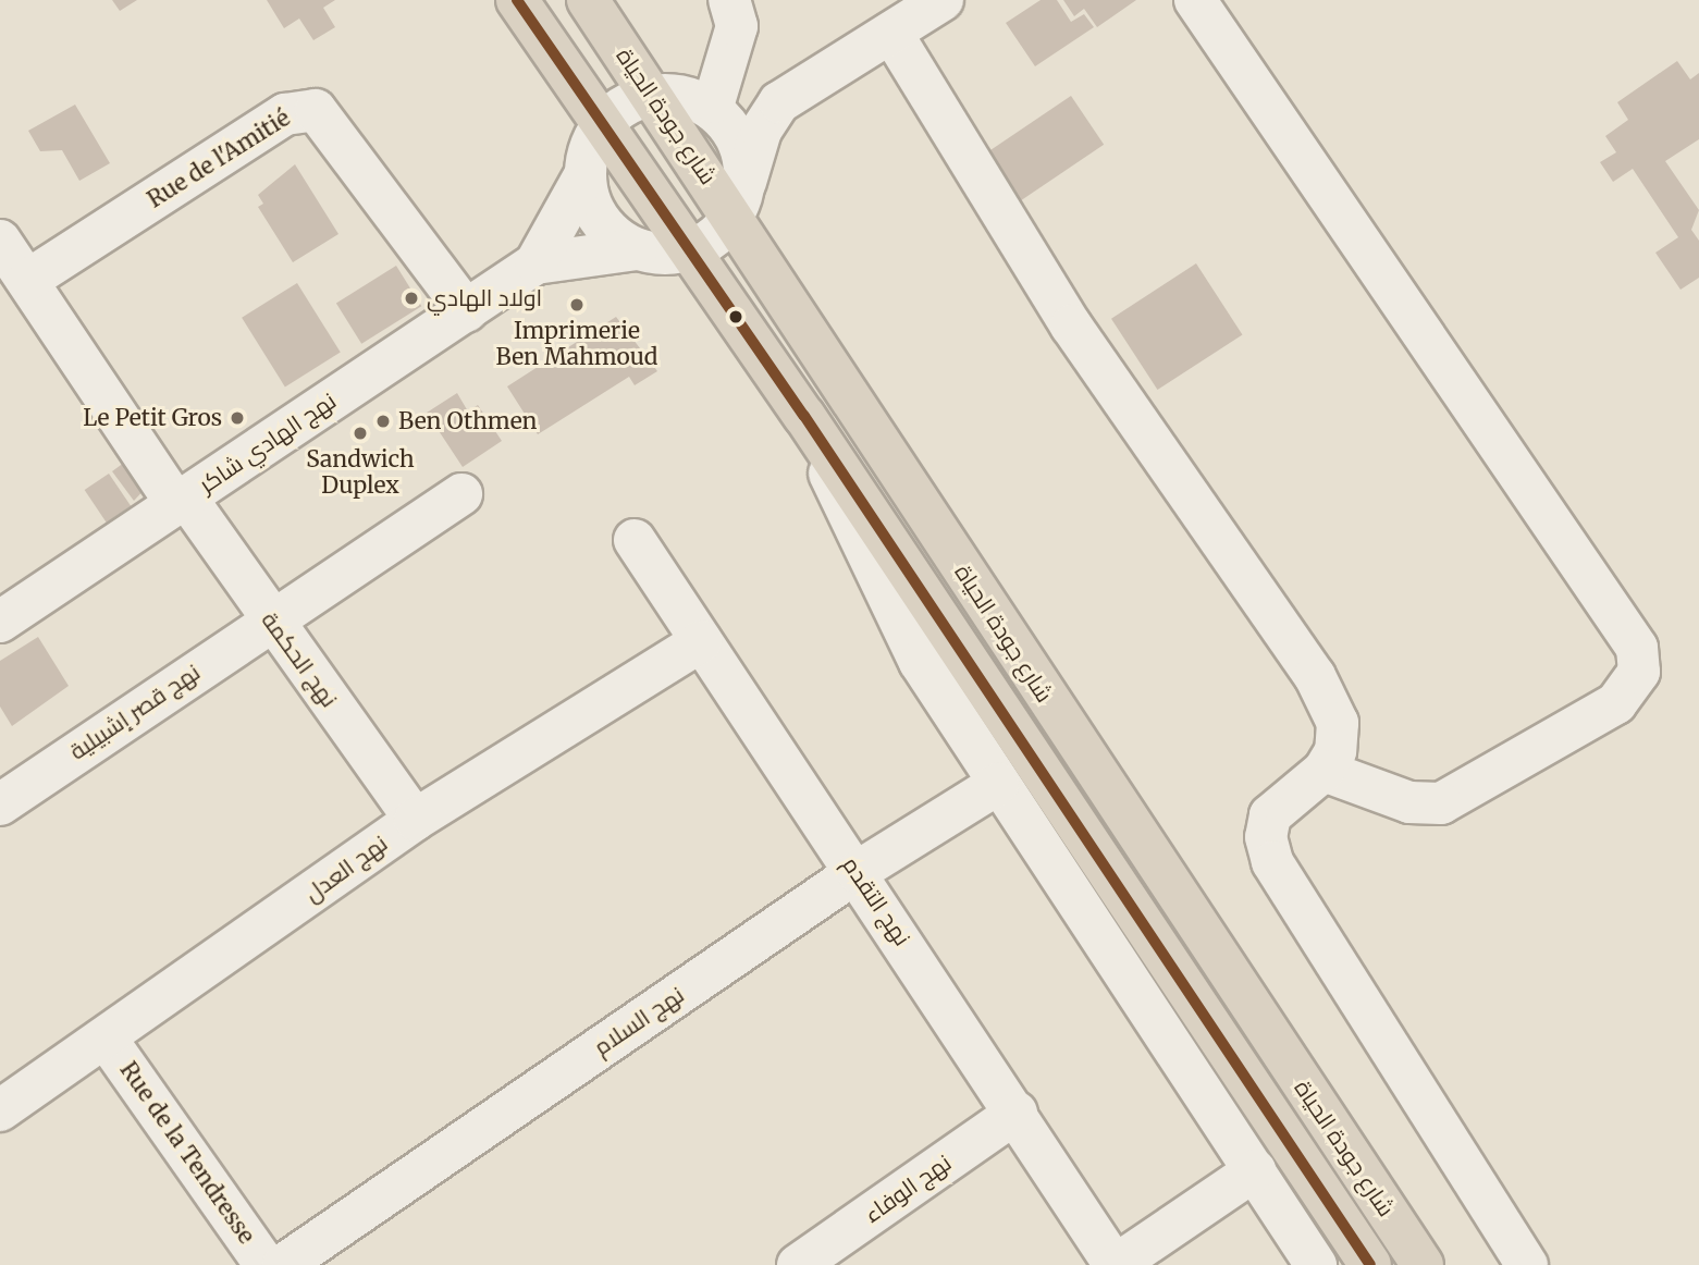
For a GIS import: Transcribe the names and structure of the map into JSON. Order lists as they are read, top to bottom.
{
  "streets": {
    "highway": ["شارع جودة الحياة"],
    "street": [
      "Rue de l'Amitié",
      "نهج الهادي شاكر",
      "نهج الحكمة",
      "نهج قصر إشبيلية",
      "نهج العدل",
      "نهج التقدم",
      "نهج السلام",
      "Rue de la Tendresse",
      "نهج الوفاء"
    ]
  },
  "crossings": [
    ["Rue de l'Amitié", "نهج الهادي شاكر"],
    ["Rue de l'Amitié", "نهج الحكمة"],
    ["نهج الهادي شاكر", "نهج الحكمة"],
    ["نهج الحكمة", "نهج قصر إشبيلية"],
    ["نهج الحكمة", "نهج العدل"],
    ["نهج العدل", "نهج التقدم"],
    ["نهج العدل", "Rue de la Tendresse"],
    ["نهج التقدم", "نهج السلام"],
    ["نهج التقدم", "نهج الوفاء"]
  ],
  "places": [
    "اولاد الهادي",
    "Imprimerie Ben Mahmoud",
    "Le Petit Gros",
    "Ben Othmen",
    "Sandwich Duplex"
  ]
}
